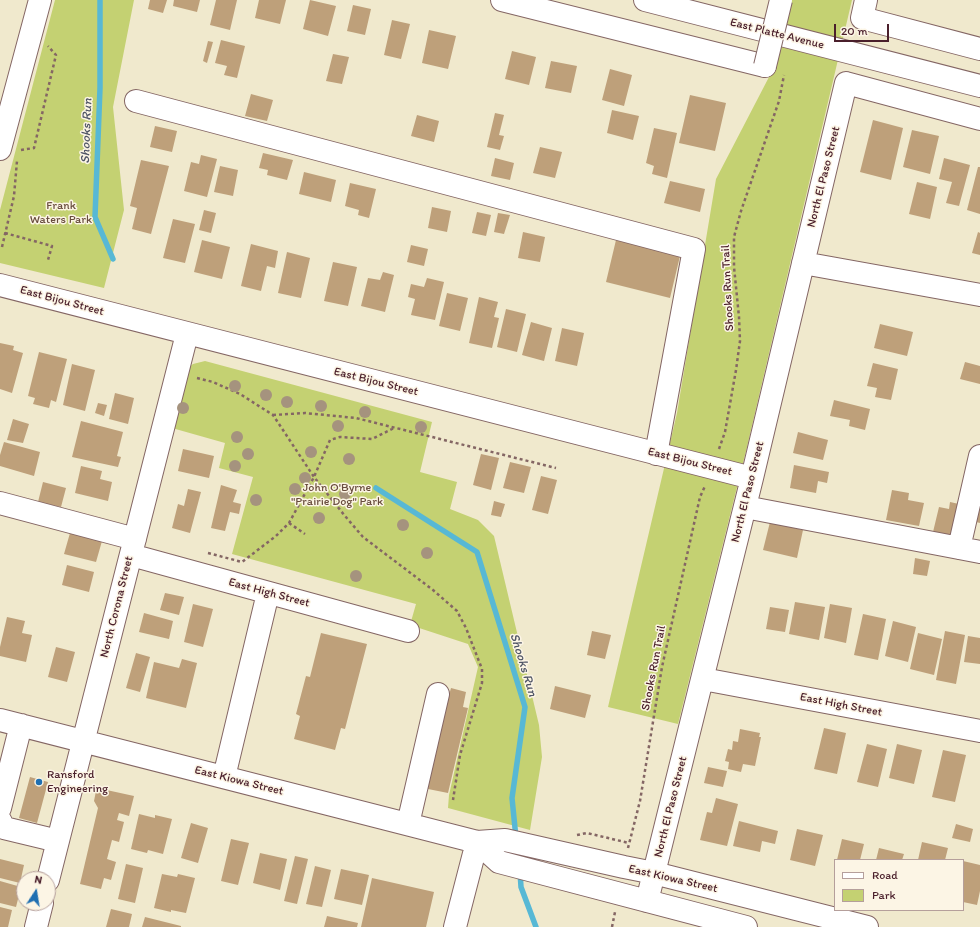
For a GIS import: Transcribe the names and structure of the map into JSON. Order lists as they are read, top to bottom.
{
  "streets": {
    "street": [
      "East Platte Avenue",
      "North El Paso Street",
      "East Bijou Street",
      "East High Street",
      "North Corona Street",
      "East Kiowa Street"
    ],
    "path": ["Shooks Run Trail"]
  },
  "crossings": [
    ["North El Paso Street", "East Bijou Street"],
    ["North El Paso Street", "East High Street"],
    ["North El Paso Street", "East Kiowa Street"],
    ["East Bijou Street", "North Corona Street"],
    ["East High Street", "North Corona Street"],
    ["North Corona Street", "East Kiowa Street"]
  ],
  "water": ["Shooks Run"],
  "parks": ["Frank Waters Park", "John O'Byrne \"Prairie Dog\" Park"],
  "places": ["Ransford Engineering"],
  "legend": ["Road", "Park"],
  "scale_bar": "20 m",
  "north": "top"
}
